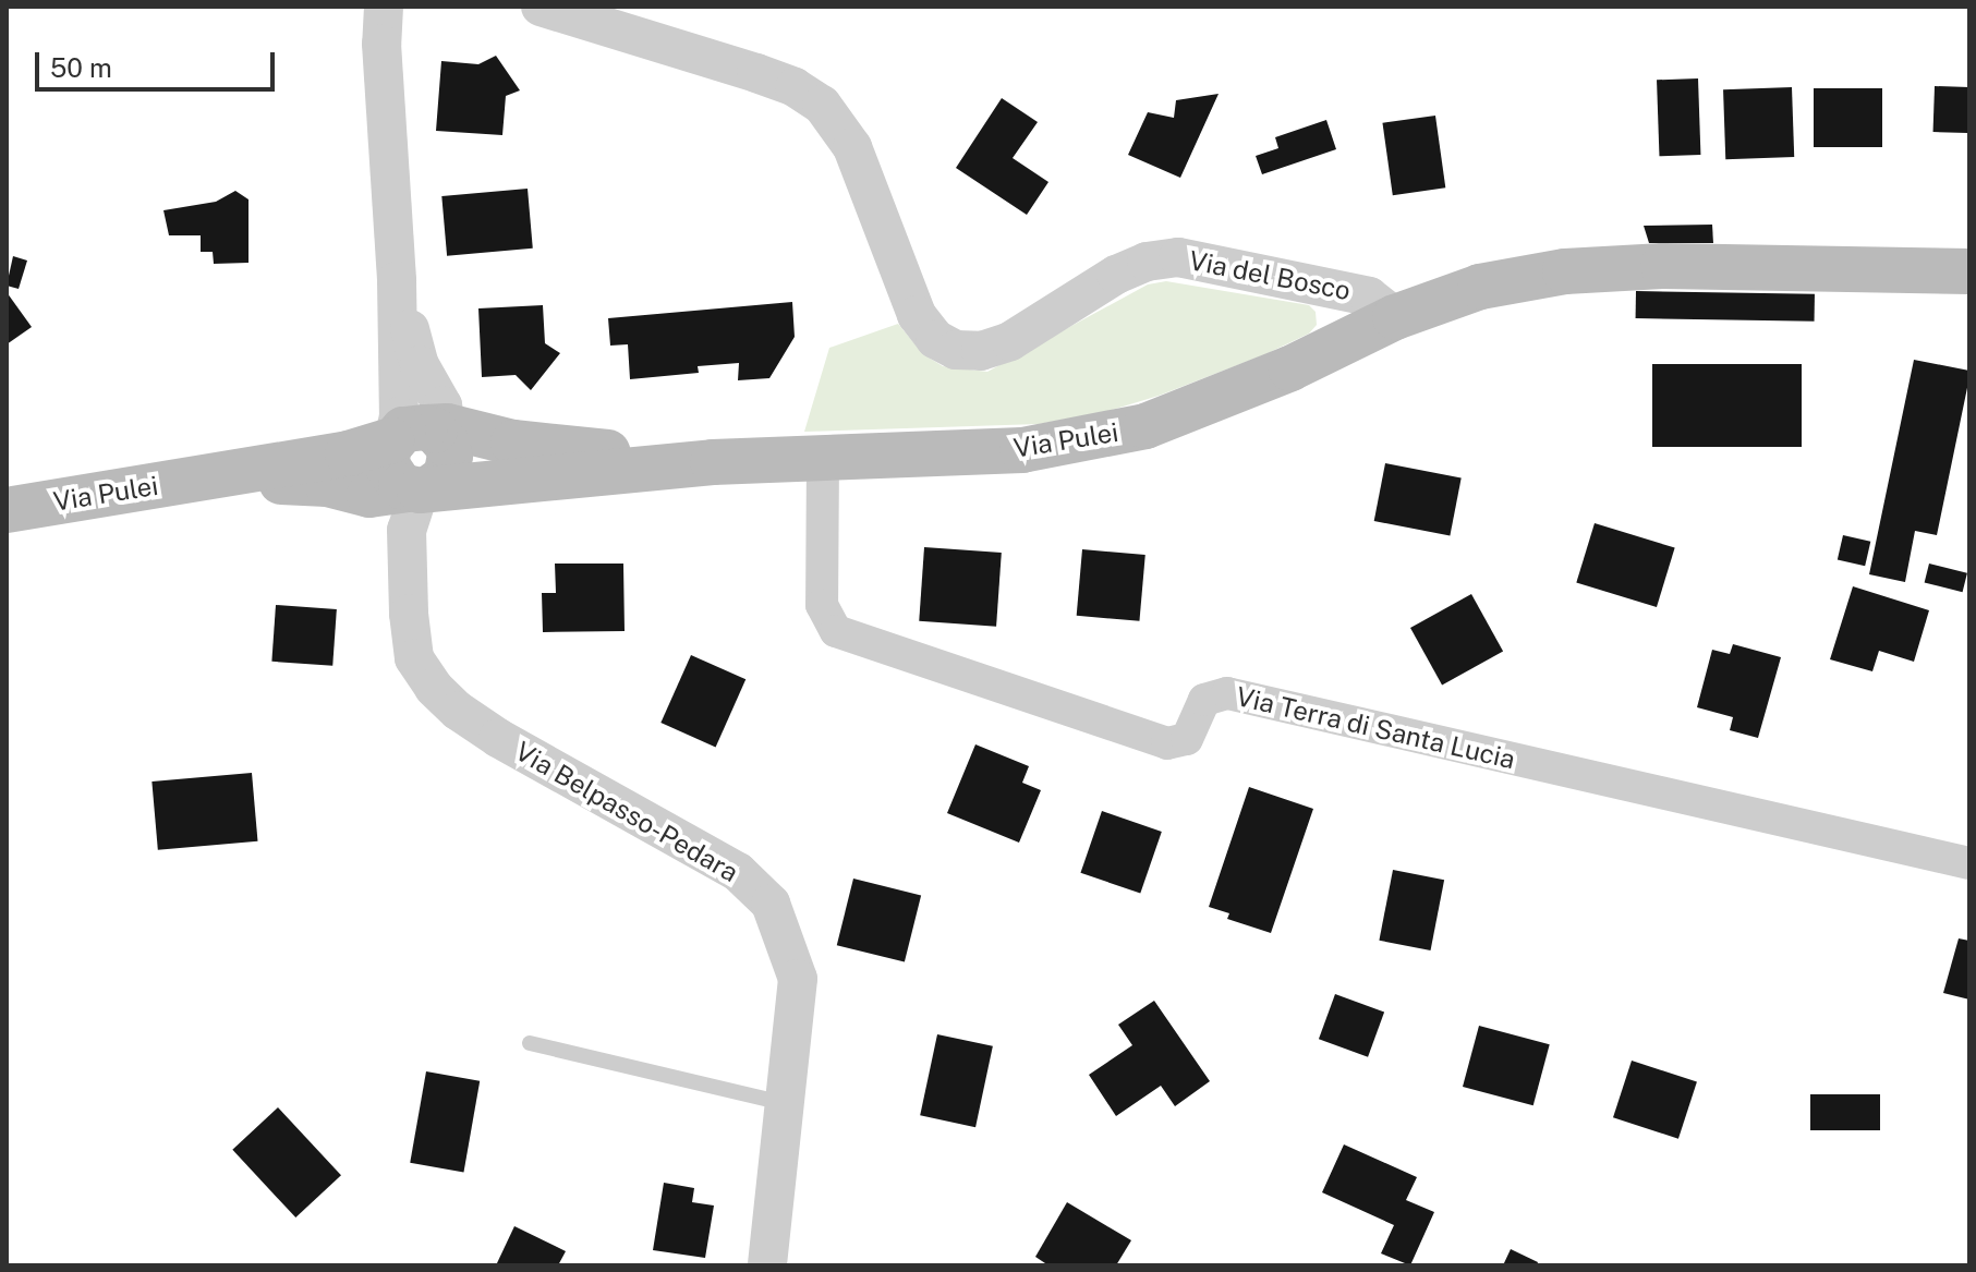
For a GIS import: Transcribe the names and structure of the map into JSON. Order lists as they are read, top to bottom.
{
  "streets": {
    "main road": ["Via Pulei"],
    "street": ["Via del Bosco", "Via Terra di Santa Lucia", "Via Belpasso-Pedara"]
  },
  "crossings": [
    ["Via del Bosco", "Via Pulei"],
    ["Via Pulei", "Via Terra di Santa Lucia"],
    ["Via Pulei", "Via Belpasso-Pedara"]
  ],
  "scale_bar": "50 m"
}
